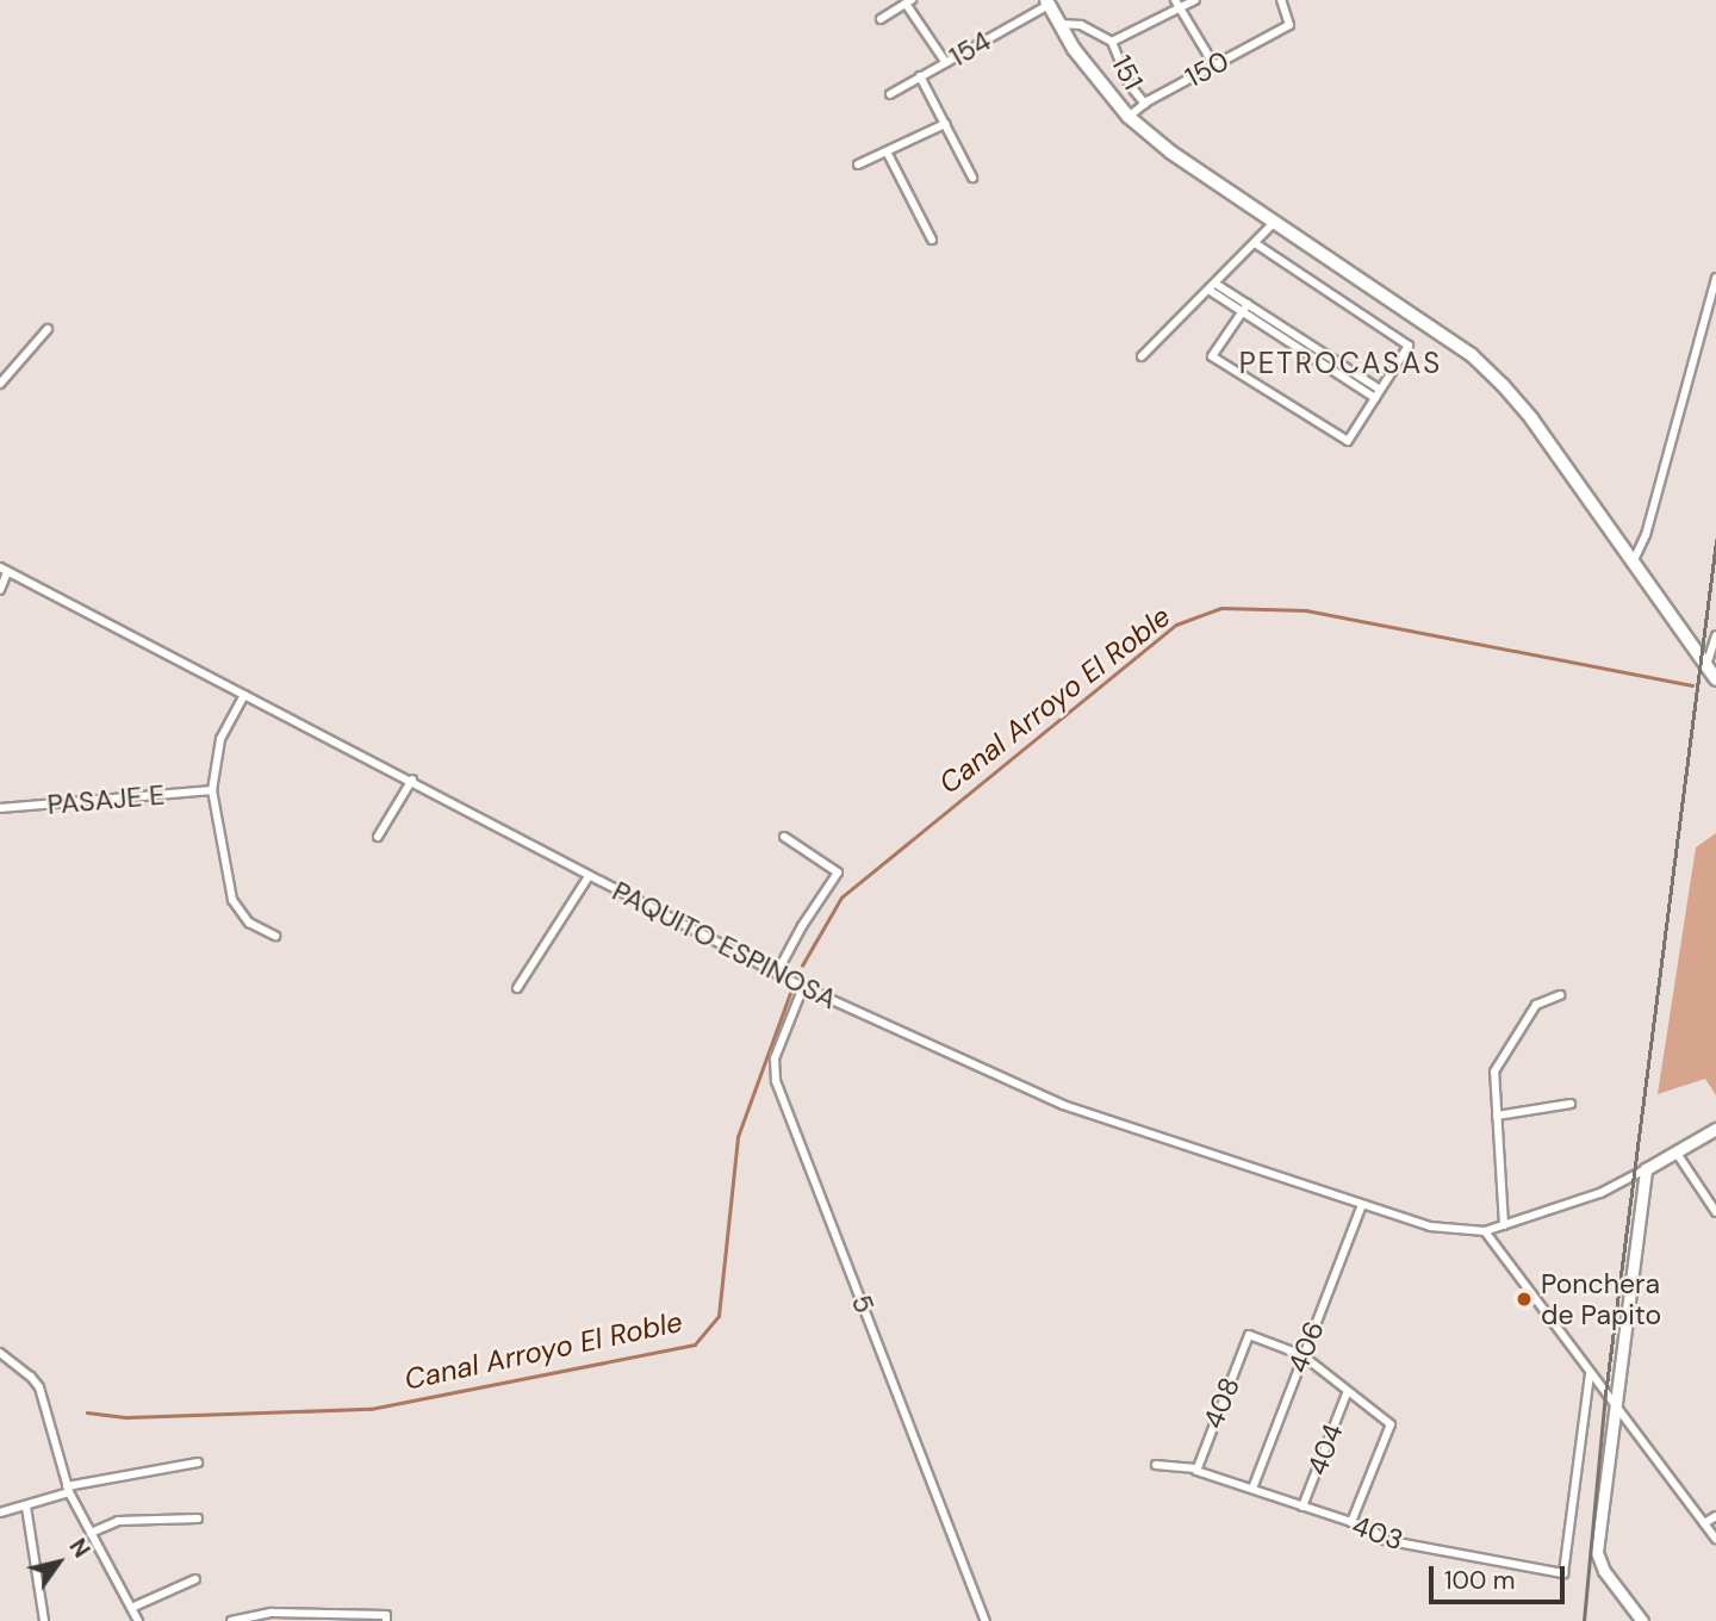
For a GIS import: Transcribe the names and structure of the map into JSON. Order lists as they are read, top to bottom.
{
  "streets": {
    "street": [
      "154",
      "150",
      "151",
      "PASAJE E",
      "PAQUITO ESPINOSA",
      "5",
      "406",
      "408",
      "404",
      "403"
    ]
  },
  "crossings": [
    ["150", "151"],
    ["PAQUITO ESPINOSA", "5"],
    ["PAQUITO ESPINOSA", "406"],
    ["406", "408"],
    ["406", "403"],
    ["408", "403"],
    ["404", "403"]
  ],
  "districts": ["PETROCASAS"],
  "water": ["Canal Arroyo El Roble"],
  "places": ["Ponchera de Papito"],
  "scale_bar": "100 m",
  "north": "top right"
}
